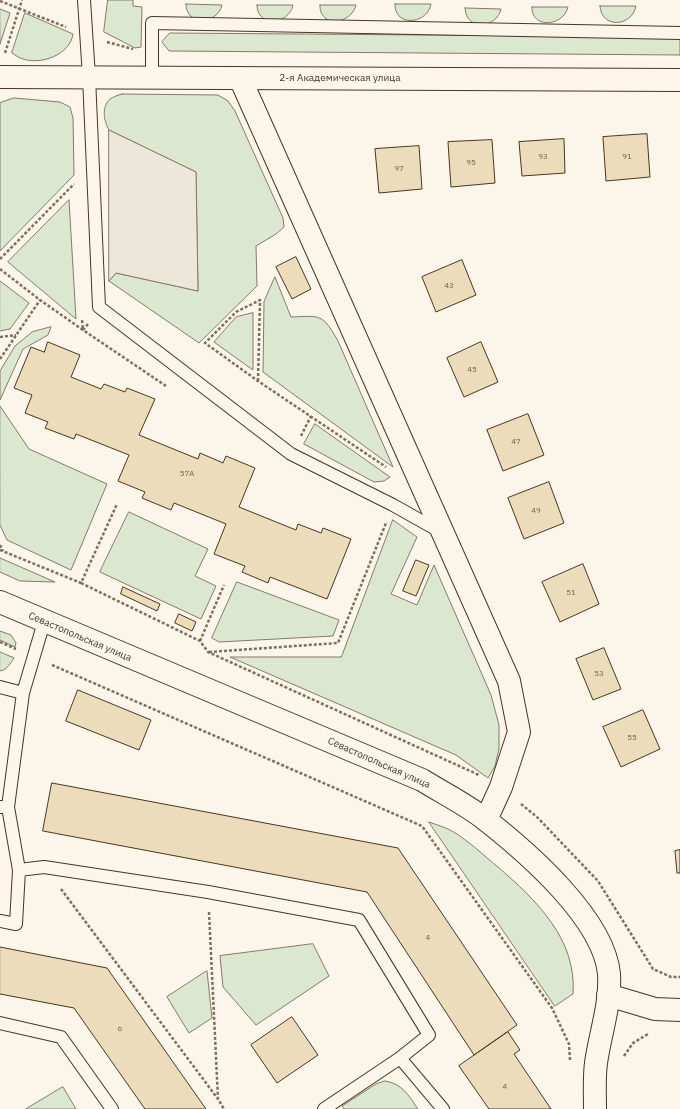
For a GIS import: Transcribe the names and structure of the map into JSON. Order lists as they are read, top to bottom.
{
  "streets": {
    "street": ["2-я Академическая улица", "Севастопольская улица"]
  },
  "house_numbers": [
    "93",
    "91",
    "95",
    "97",
    "43",
    "45",
    "47",
    "57А",
    "49",
    "51",
    "53",
    "55",
    "4",
    "6",
    "4"
  ]
}
